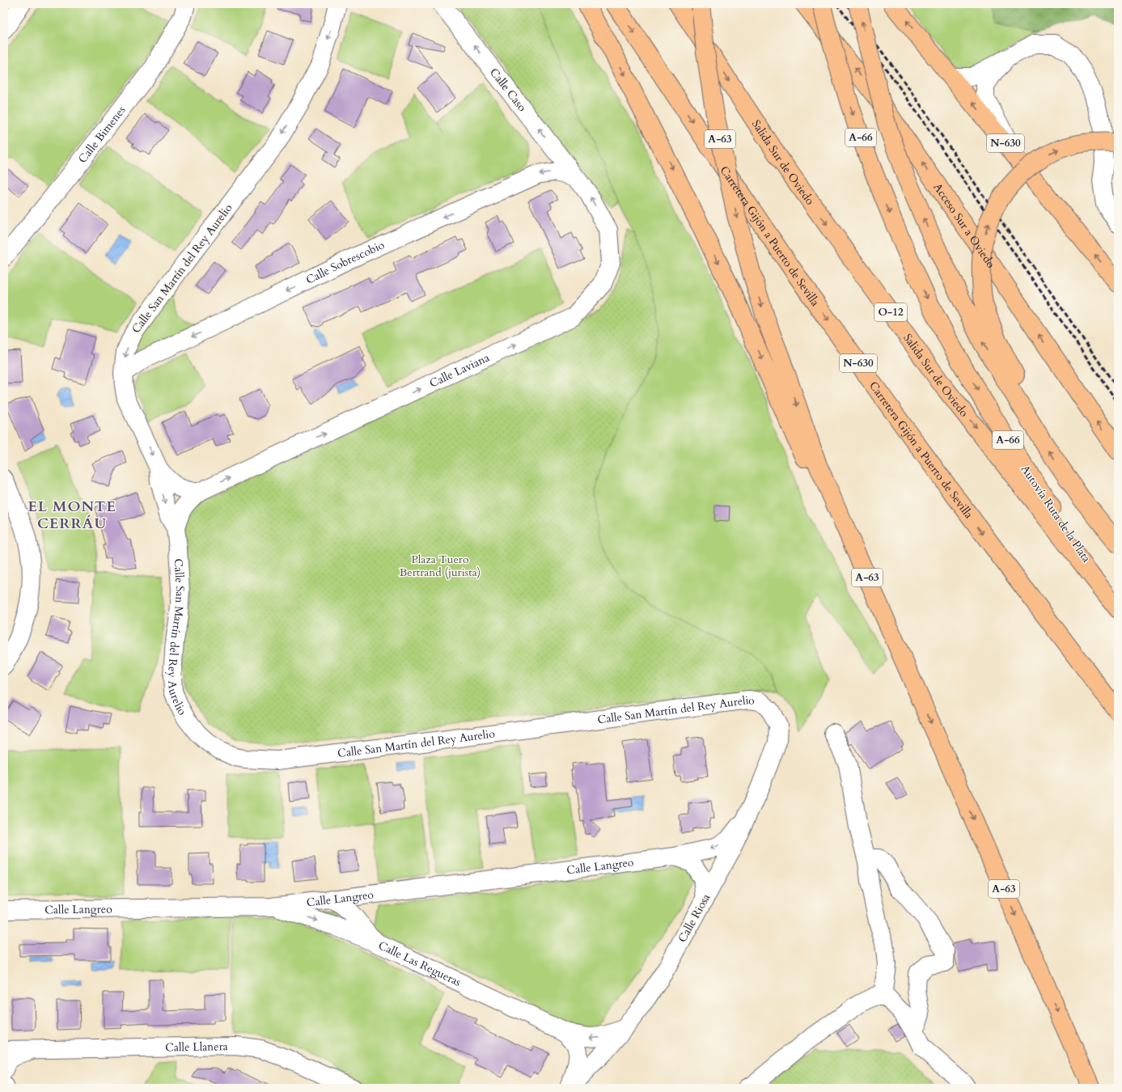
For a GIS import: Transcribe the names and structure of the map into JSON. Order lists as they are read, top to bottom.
{
  "streets": {
    "highway": [
      "A-66",
      "A-63",
      "N-630",
      "Salida Sur de Oviedo",
      "Acceso Sur a Oviedo",
      "Carretera Gijón a Puerto de Sevilla",
      "O-12",
      "Autovía Ruta de la Plata"
    ],
    "street": [
      "Calle Caso",
      "Calle Bimenes",
      "Calle Sobrescobio",
      "Calle San Martín del Rey Aurelio",
      "Calle Laviana",
      "Calle Langreo",
      "Calle Riosa",
      "Calle Las Regueras",
      "Calle Llanera"
    ]
  },
  "crossings": [
    ["Calle Caso", "Calle Sobrescobio"],
    ["Calle Caso", "Calle Laviana"],
    ["Calle Sobrescobio", "Calle San Martín del Rey Aurelio"],
    ["Calle Sobrescobio", "Calle Laviana"],
    ["Calle San Martín del Rey Aurelio", "Calle Laviana"],
    ["Calle San Martín del Rey Aurelio", "Calle Riosa"],
    ["Calle Langreo", "Calle Riosa"],
    ["Calle Langreo", "Calle Las Regueras"],
    ["Calle Riosa", "Calle Las Regueras"]
  ],
  "one_way": [
    "Calle Caso",
    "Calle Sobrescobio",
    "Calle San Martín del Rey Aurelio",
    "Calle Laviana"
  ],
  "districts": ["EL MONTE CERRÁU"],
  "parks": ["Plaza Tuero Bertrand (jurista)"]
}
